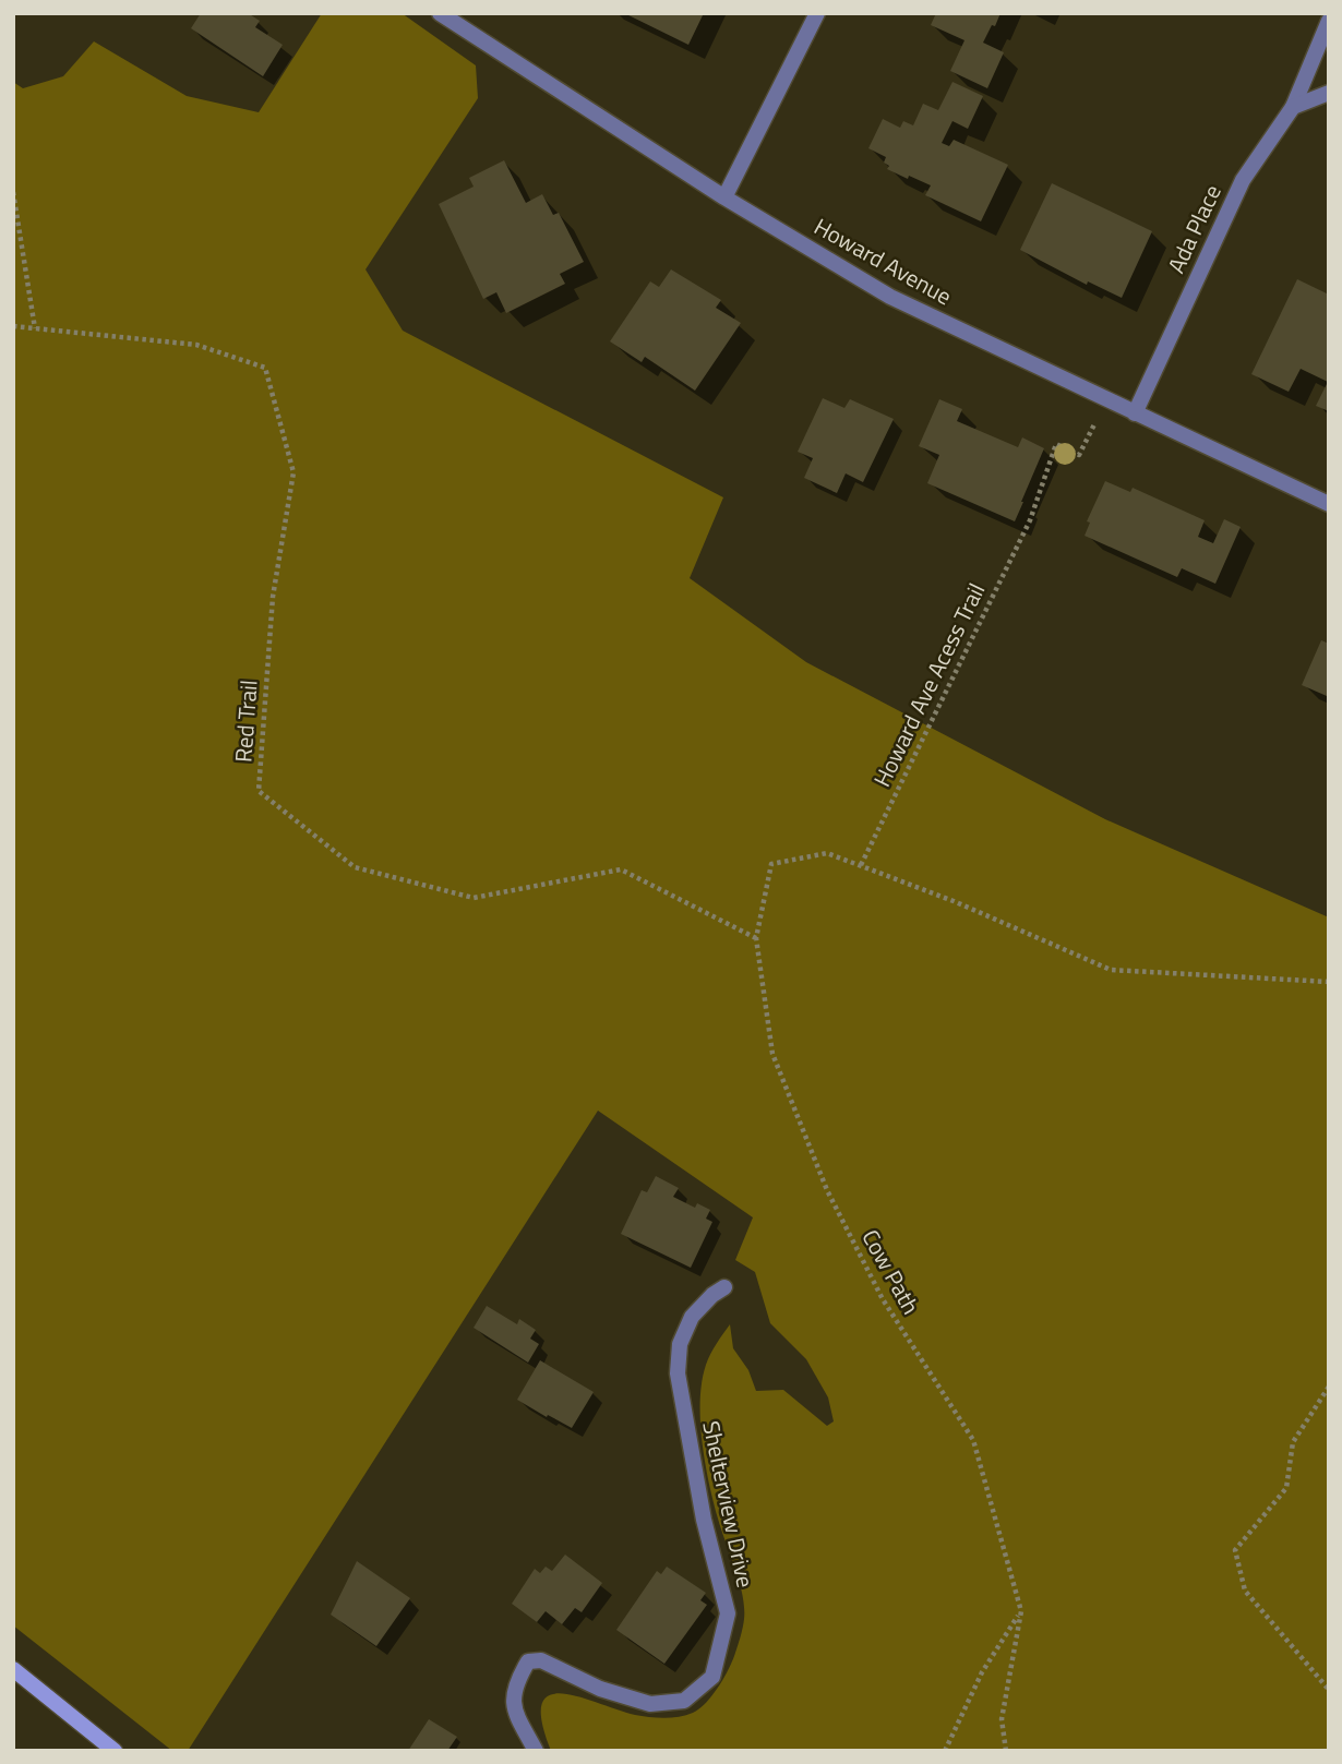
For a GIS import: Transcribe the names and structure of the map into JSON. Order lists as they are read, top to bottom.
{
  "streets": {
    "street": ["Ada Place", "Howard Avenue", "Shelterview Drive"],
    "path": ["Howard Ave Acess Trail", "Red Trail", "Cow Path"]
  },
  "crossings": [
    ["Ada Place", "Howard Avenue"],
    ["Howard Ave Acess Trail", "Cow Path"],
    ["Red Trail", "Cow Path"]
  ]
}
